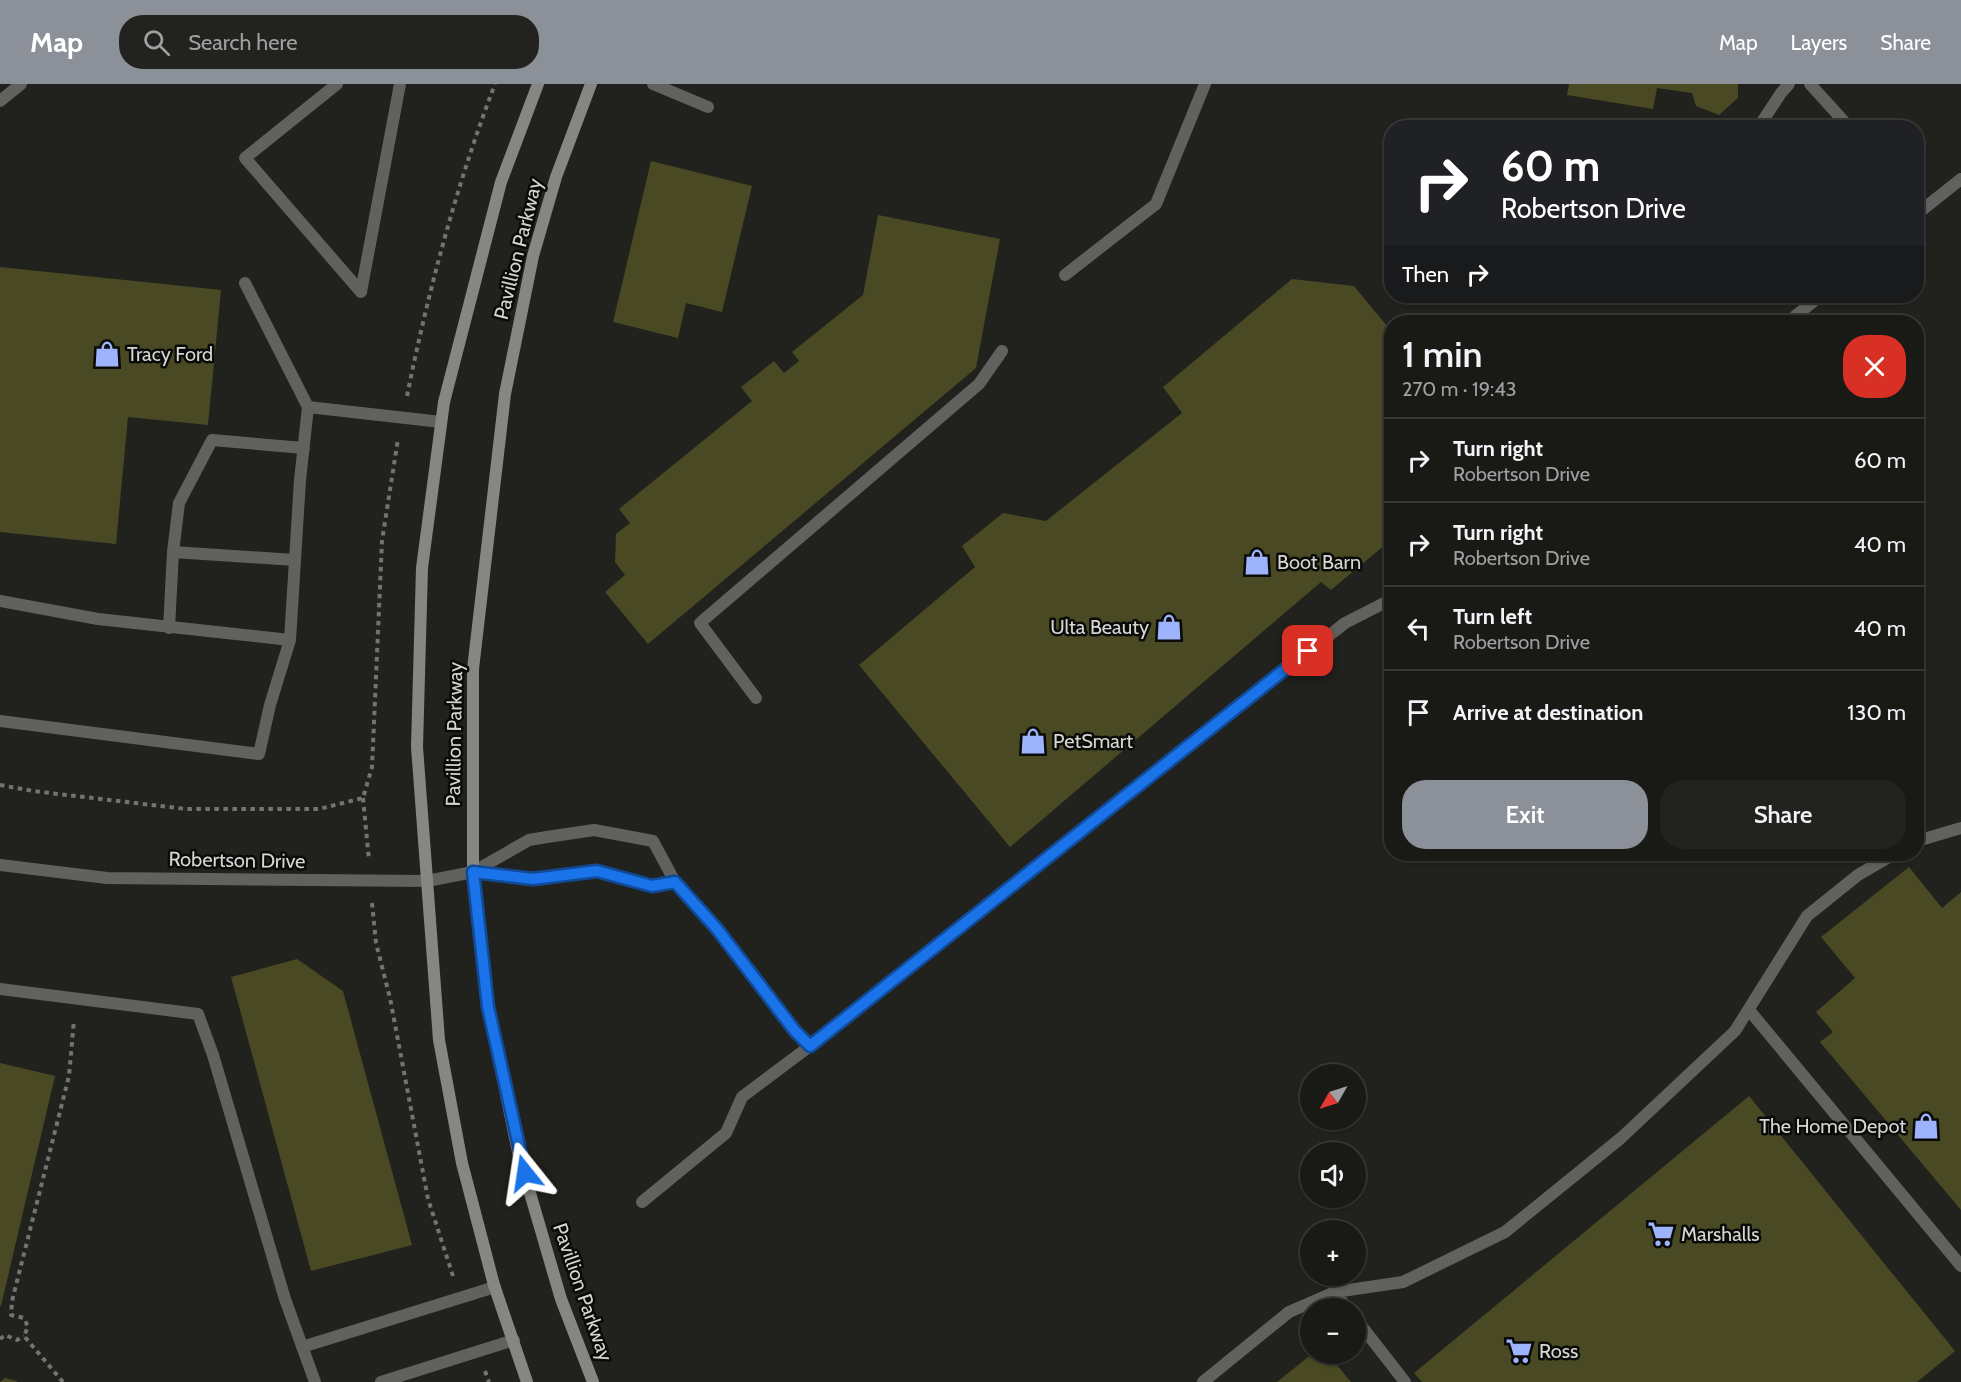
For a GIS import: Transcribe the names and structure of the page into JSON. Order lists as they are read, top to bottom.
{
  "streets": {
    "main road": ["Pavillion Parkway"],
    "street": ["Robertson Drive"]
  },
  "crossings": [
    ["Pavillion Parkway", "Robertson Drive"]
  ],
  "places": {
    "shop": [
      "Tracy Ford",
      "Boot Barn",
      "Ulta Beauty",
      "PetSmart",
      "The Home Depot"
    ],
    "supermarket": ["Marshalls", "Ross"]
  },
  "north": "bottom left",
  "page": {
    "header": "Map",
    "search": "Search here",
    "nav": ["Map", "Layers", "Share"],
    "turn": ["60 m", "Robertson Drive"],
    "then": "Then",
    "heading": ["1 min", "270 m · 19:43"],
    "list": [
      {
        "name": "Turn right",
        "note": "Robertson Drive",
        "value": "60 m"
      },
      {
        "name": "Turn right",
        "note": "Robertson Drive",
        "value": "40 m"
      },
      {
        "name": "Turn left",
        "note": "Robertson Drive",
        "value": "40 m"
      },
      {
        "name": "Arrive at destination",
        "value": "130 m"
      }
    ],
    "buttons": ["Exit", "Share"],
    "map_buttons": ["+", "−"]
  }
}
